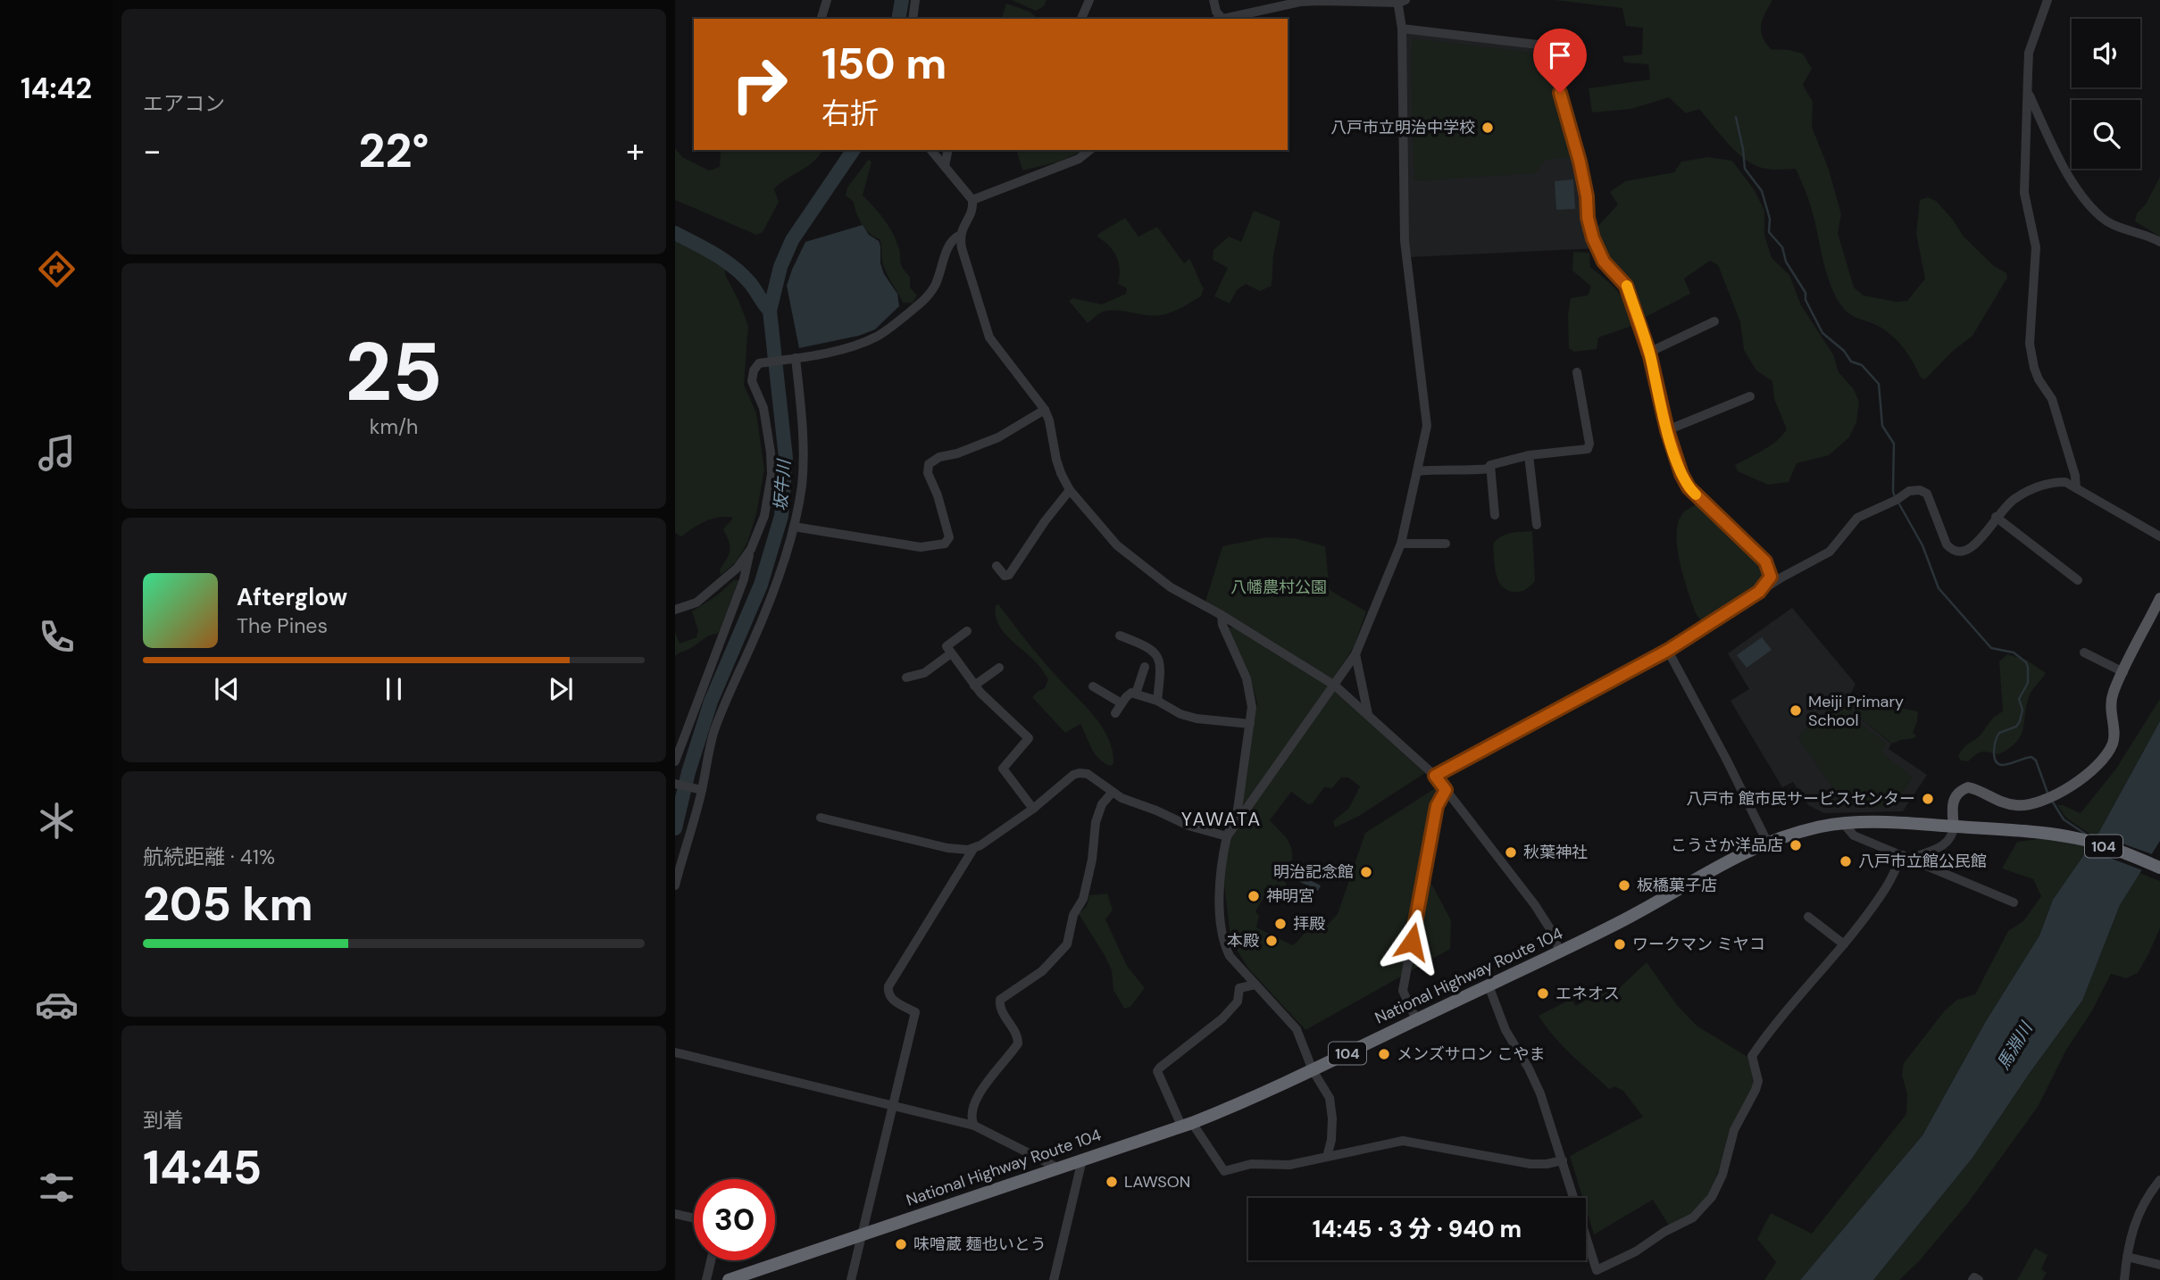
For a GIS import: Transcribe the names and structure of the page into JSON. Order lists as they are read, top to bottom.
{
  "streets": {
    "highway": ["104", "National Highway Route 104"]
  },
  "districts": ["YAWATA"],
  "water": ["坂牛川", "馬淵川"],
  "parks": ["八幡農村公園"],
  "places": [
    "八戸市立明治中学校",
    "Meiji Primary School",
    "八戸市 館市民サービスセンター",
    "こうさか洋品店",
    "秋葉神社",
    "八戸市立館公民館",
    "明治記念館",
    "板橋菓子店",
    "神明宮",
    "拝殿",
    "本殿",
    "ワークマン ミヤコ",
    "エネオス",
    "メンズサロン こやま",
    "LAWSON",
    "味噌蔵 麺也いとう"
  ],
  "page": {
    "tabs": "14:42",
    "tile": [
      "エアコン",
      ["25", "km/h"],
      ["航続距離 · 41%", "205 km"],
      ["到着", "14:45"]
    ],
    "turn": ["150 m", "右折"],
    "heat": ["−", "22°", "+"],
    "song": ["Afterglow", "The Pines"],
    "limit": "30",
    "trip": "14:45 · 3 分 · 940 m"
  }
}
